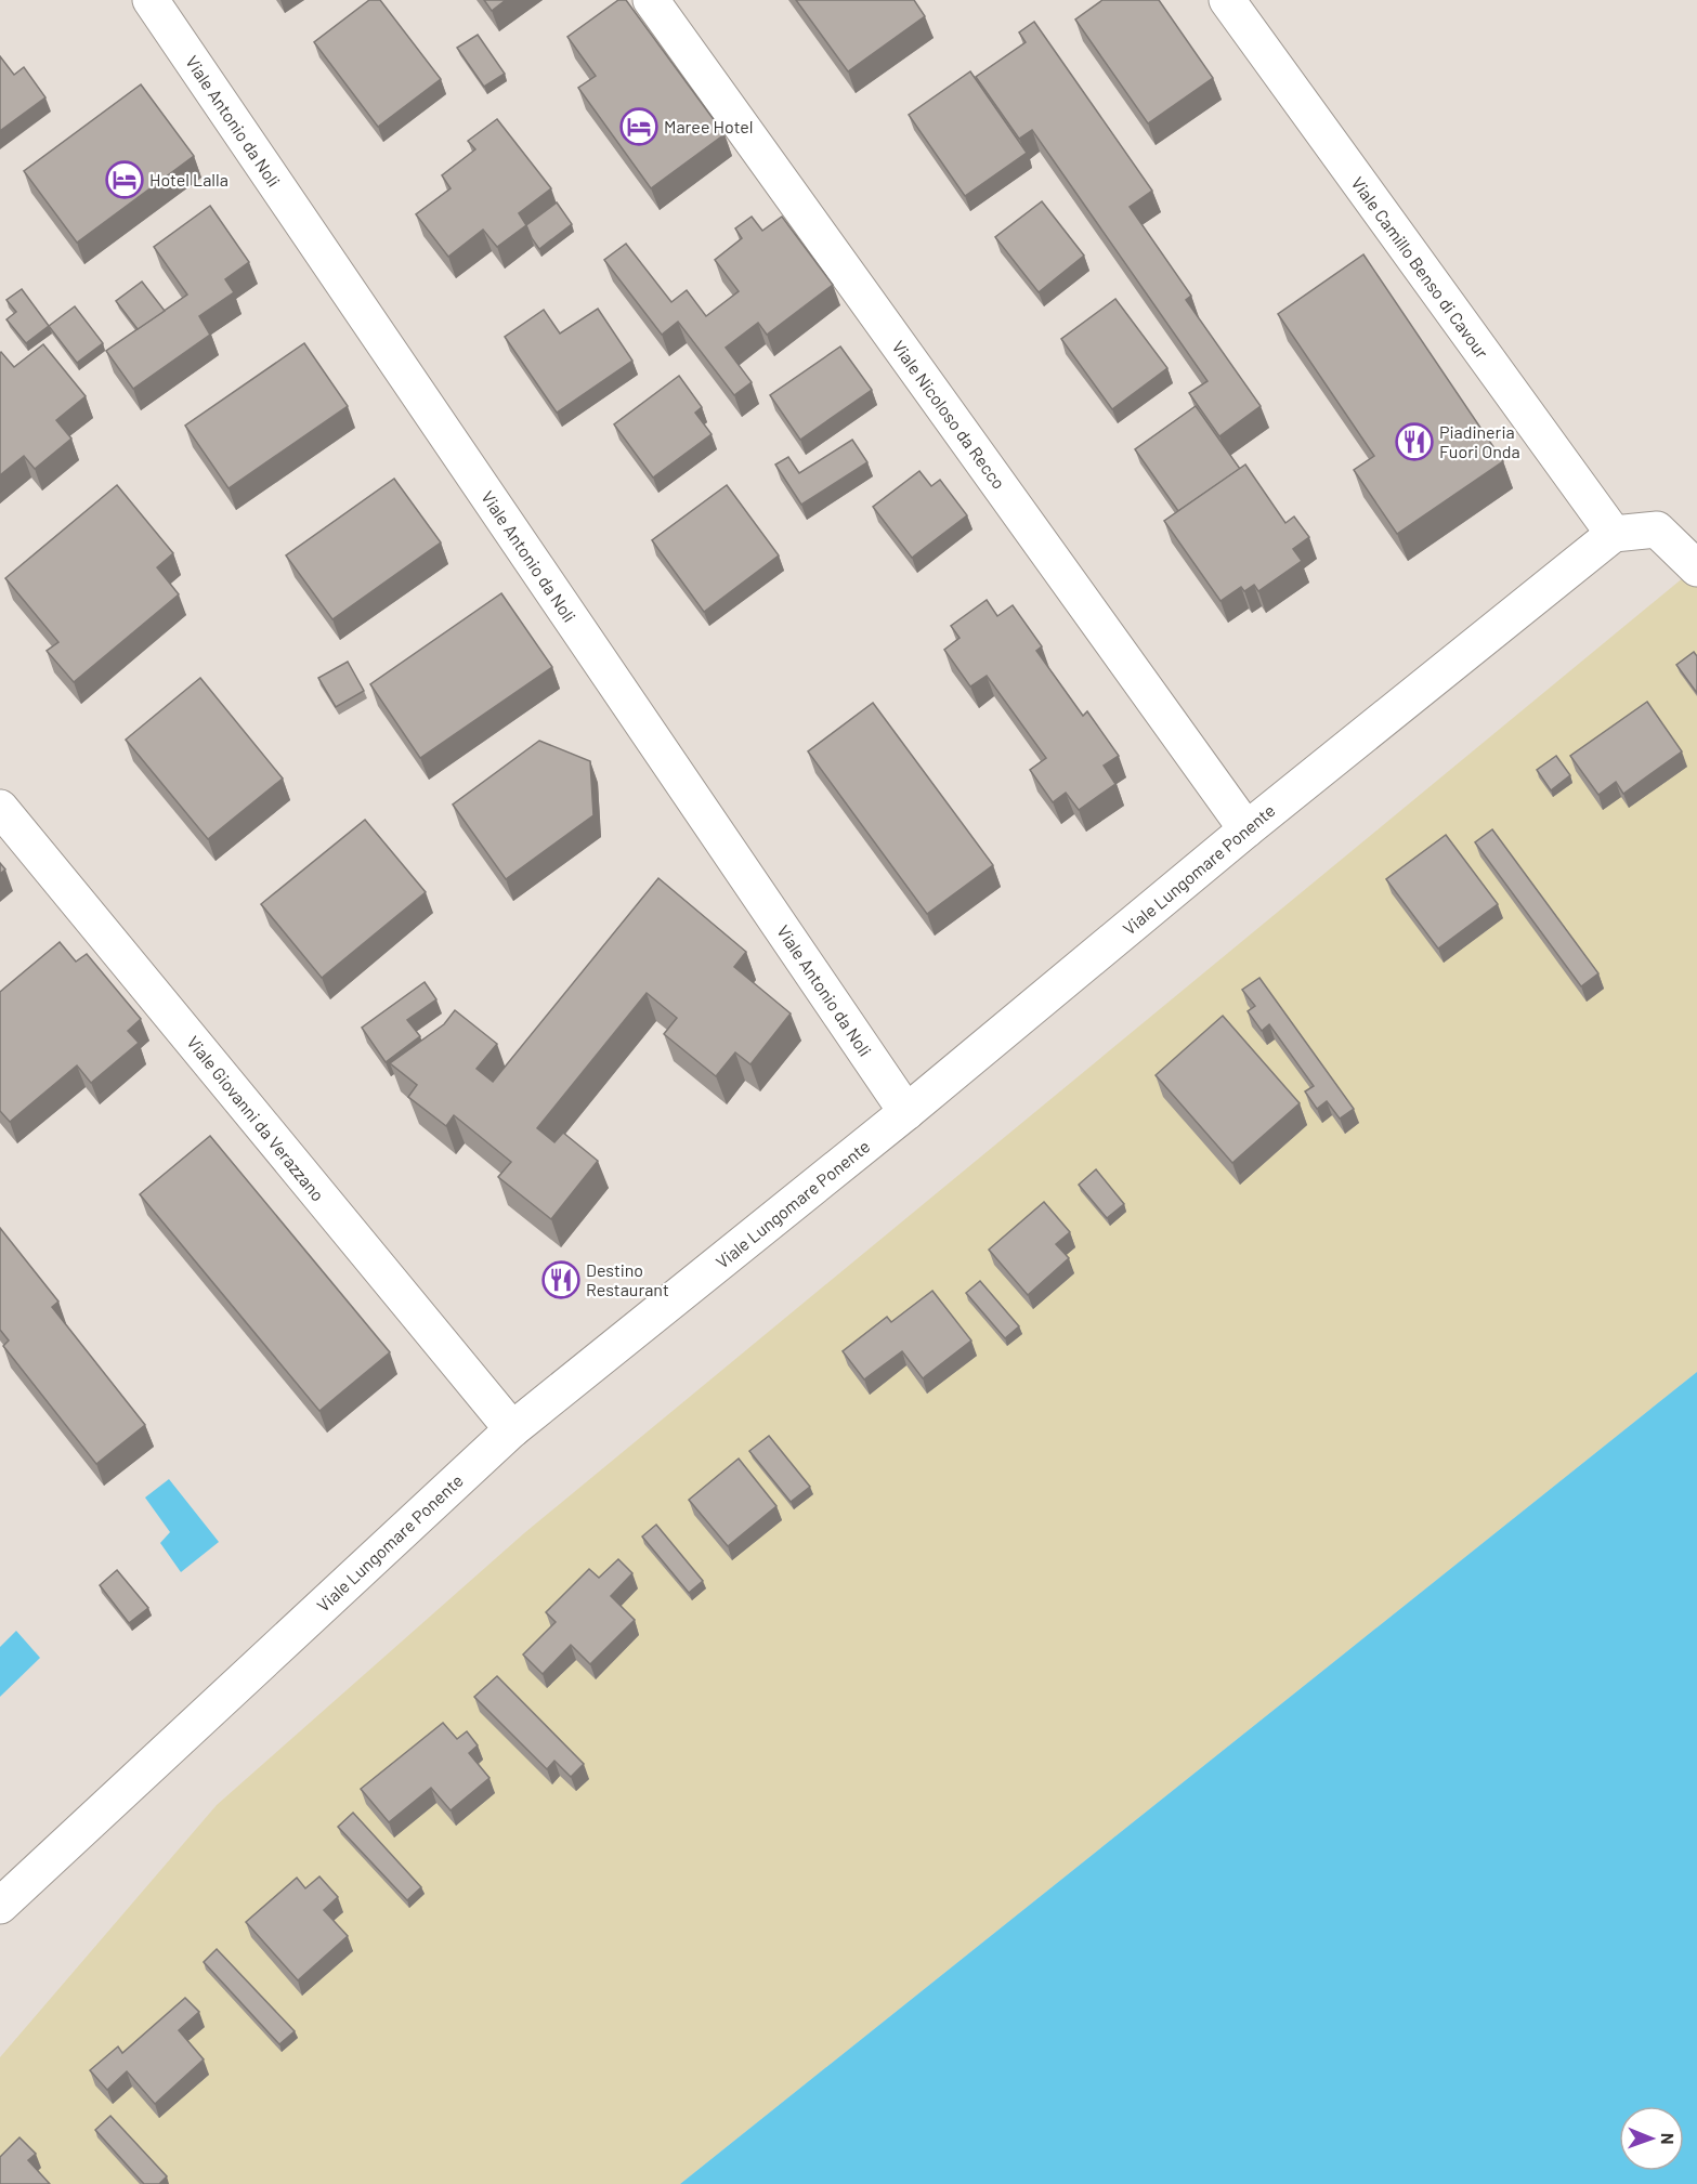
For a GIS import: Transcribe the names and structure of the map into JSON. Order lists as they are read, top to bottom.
{
  "streets": {
    "street": [
      "Viale Antonio da Noli",
      "Viale Camillo Benso di Cavour",
      "Viale Nicoloso da Recco",
      "Viale Lungomare Ponente",
      "Viale Giovanni da Verazzano"
    ]
  },
  "crossings": [
    ["Viale Antonio da Noli", "Viale Lungomare Ponente"],
    ["Viale Camillo Benso di Cavour", "Viale Lungomare Ponente"],
    ["Viale Nicoloso da Recco", "Viale Lungomare Ponente"],
    ["Viale Lungomare Ponente", "Viale Giovanni da Verazzano"]
  ],
  "places": {
    "hotel": ["Maree Hotel", "Hotel Lalla"],
    "restaurant": ["Piadineria Fuori Onda", "Destino Restaurant"]
  },
  "north": "right"
}
